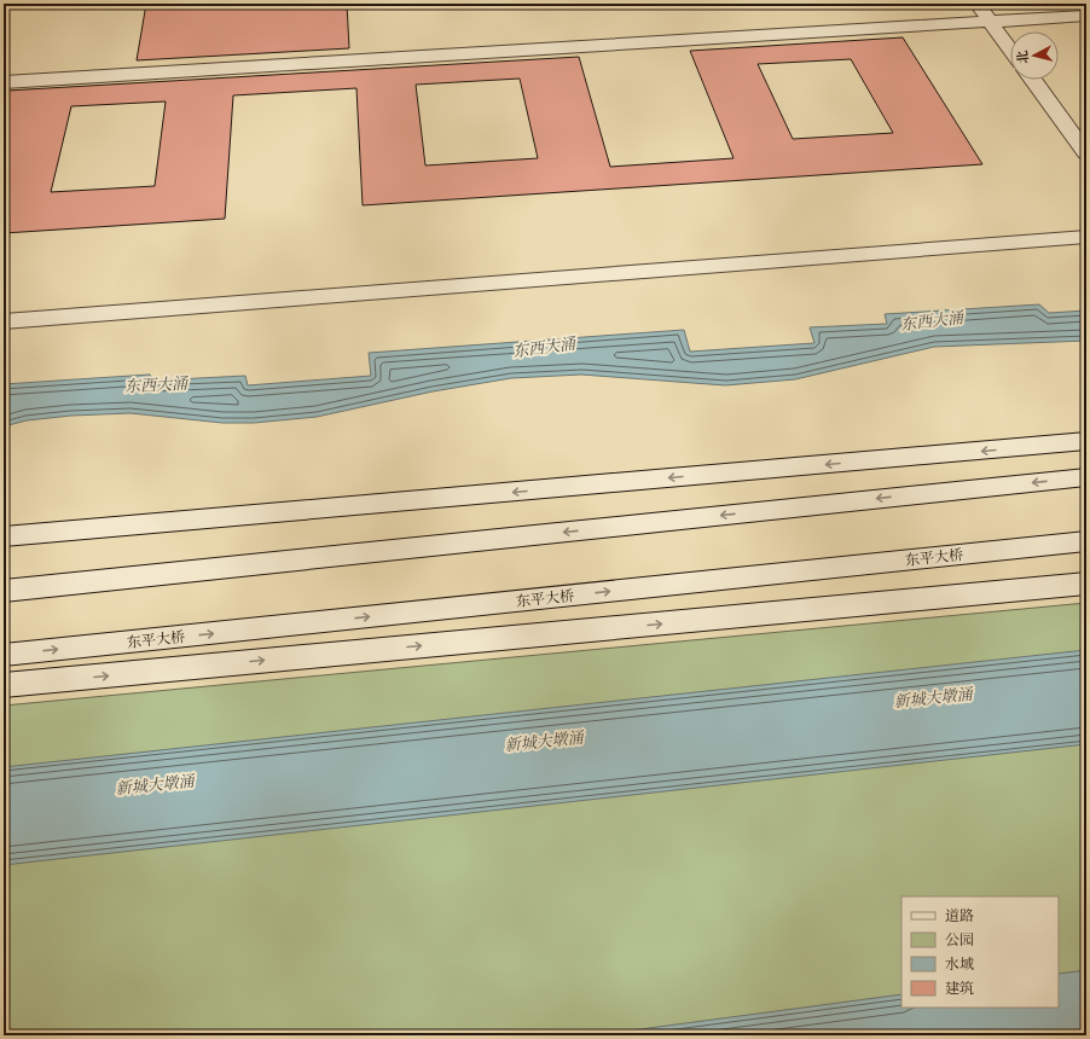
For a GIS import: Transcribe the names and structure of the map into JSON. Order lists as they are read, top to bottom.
{
  "streets": {
    "main road": ["东平大桥"]
  },
  "water": ["东西大涌", "新城大墩涌"],
  "legend": [
    "道路",
    "公园",
    "水域",
    "建筑"
  ],
  "north": "left"
}
